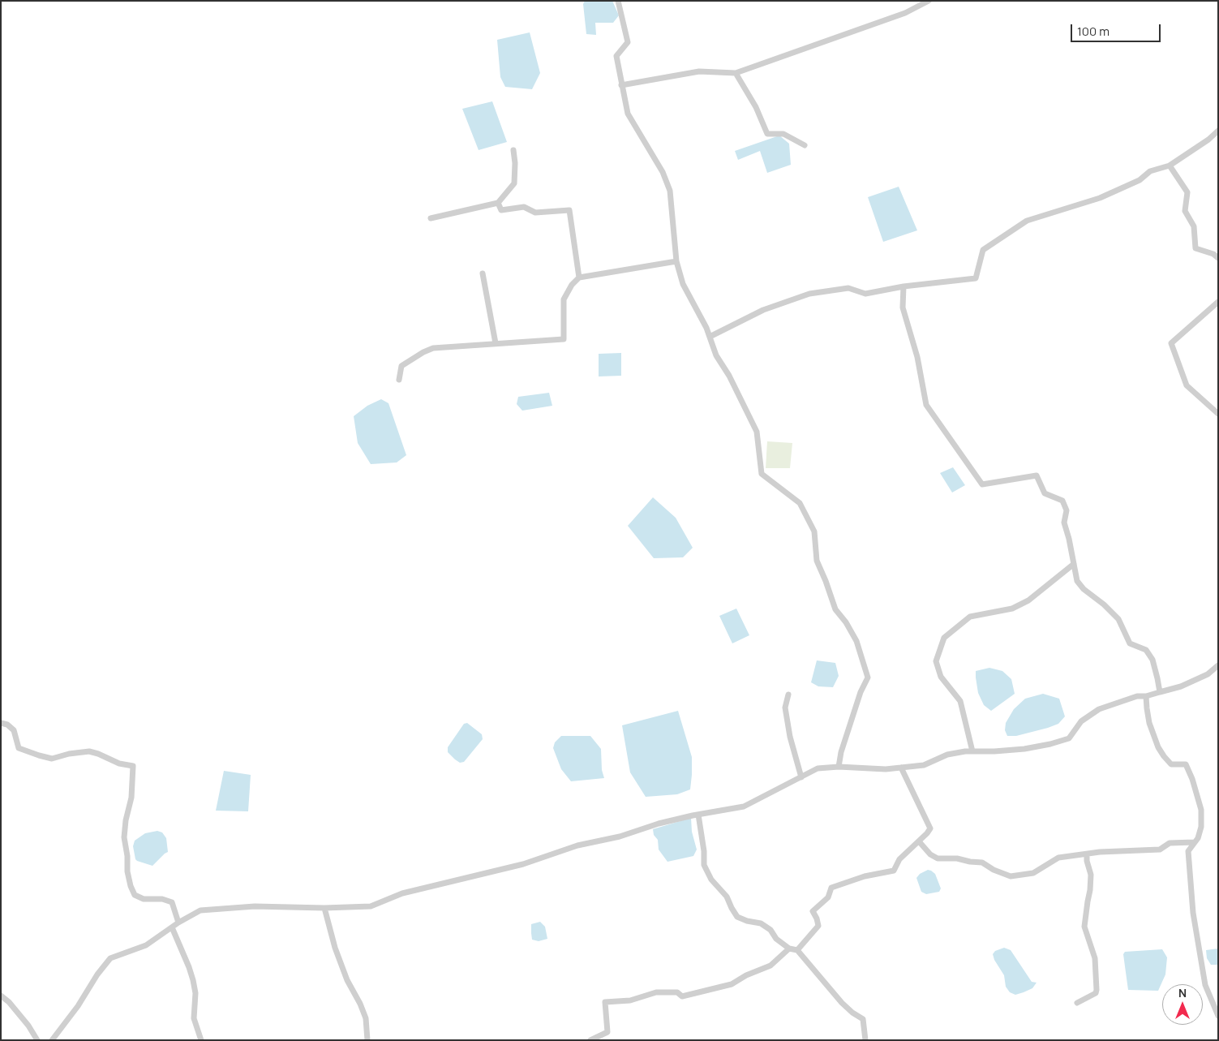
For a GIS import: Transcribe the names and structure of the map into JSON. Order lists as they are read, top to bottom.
{
  "scale_bar": "100 m",
  "north": "top"
}
